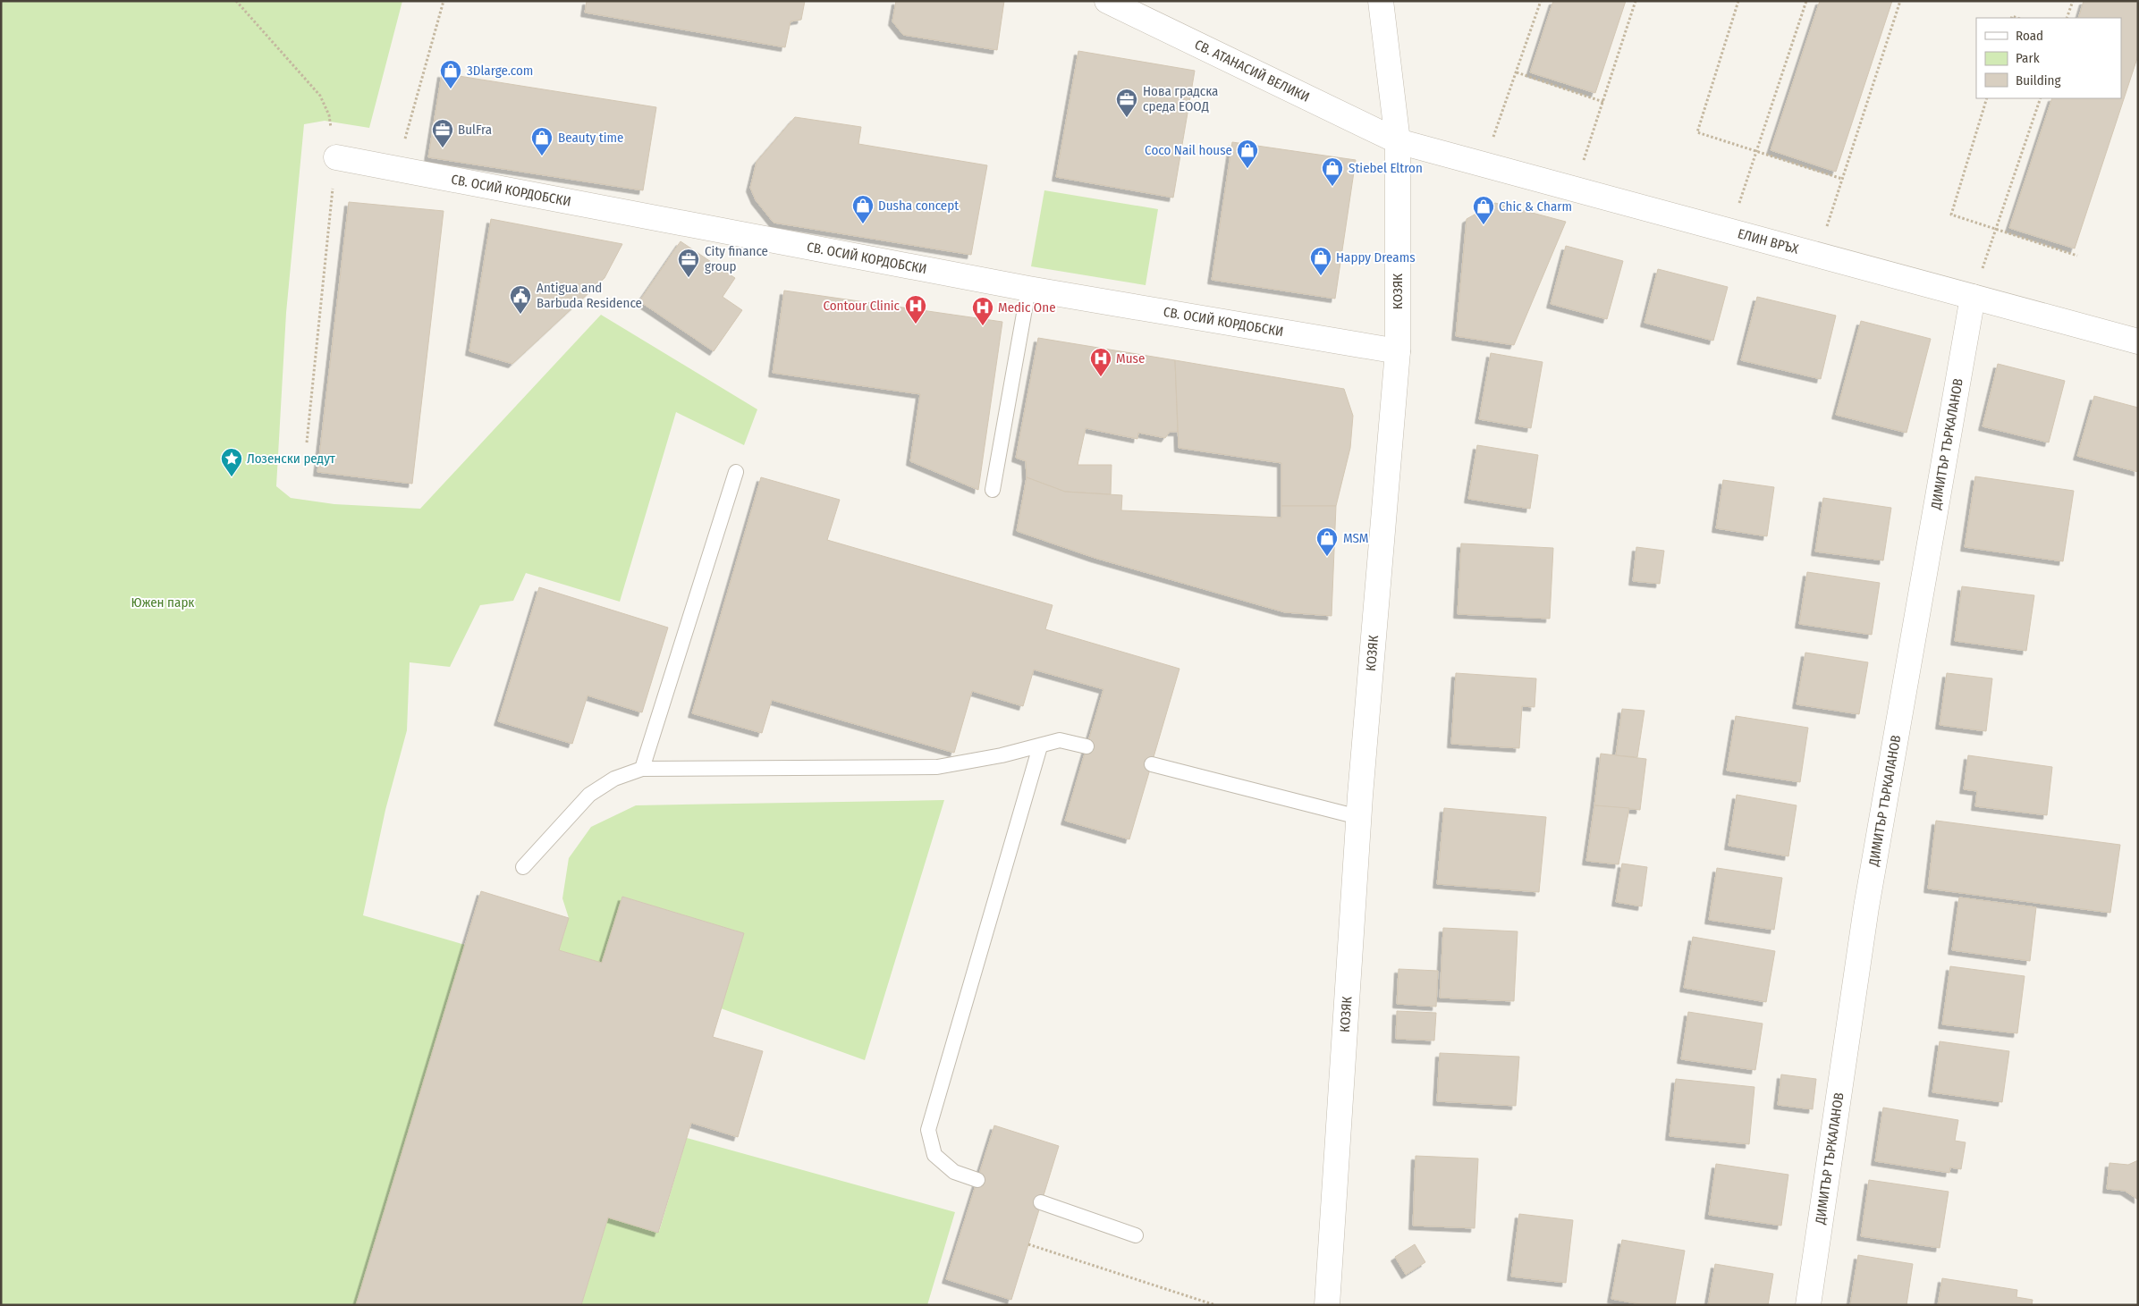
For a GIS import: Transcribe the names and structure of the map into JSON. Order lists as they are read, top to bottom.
{
  "streets": {
    "street": [
      "СВ. АТАНАСИЙ ВЕЛИКИ",
      "СВ. ОСИЙ КОРДОБСКИ",
      "ЕЛИН ВРЪХ",
      "КОЗЯК",
      "ДИМИТЪР ТЪРКАЛАНОВ"
    ]
  },
  "crossings": [
    ["СВ. АТАНАСИЙ ВЕЛИКИ", "ЕЛИН ВРЪХ"],
    ["СВ. АТАНАСИЙ ВЕЛИКИ", "КОЗЯК"],
    ["СВ. ОСИЙ КОРДОБСКИ", "КОЗЯК"],
    ["ЕЛИН ВРЪХ", "КОЗЯК"],
    ["ЕЛИН ВРЪХ", "ДИМИТЪР ТЪРКАЛАНОВ"]
  ],
  "parks": ["Южен парк"],
  "places": {
    "shop": [
      "3Dlarge.com",
      "Beauty time",
      "Coco Nail house",
      "Stiebel Eltron",
      "Dusha concept",
      "Chic & Charm",
      "Happy Dreams",
      "MSM"
    ],
    "office": ["Нова градска среда ЕООД", "BulFra", "City finance group"],
    "public building": ["Antigua and Barbuda Residence"],
    "hospital": ["Contour Clinic", "Medic One", "Muse"],
    "place": ["Лозенски редут"]
  },
  "legend": ["Road", "Park", "Building"]
}
